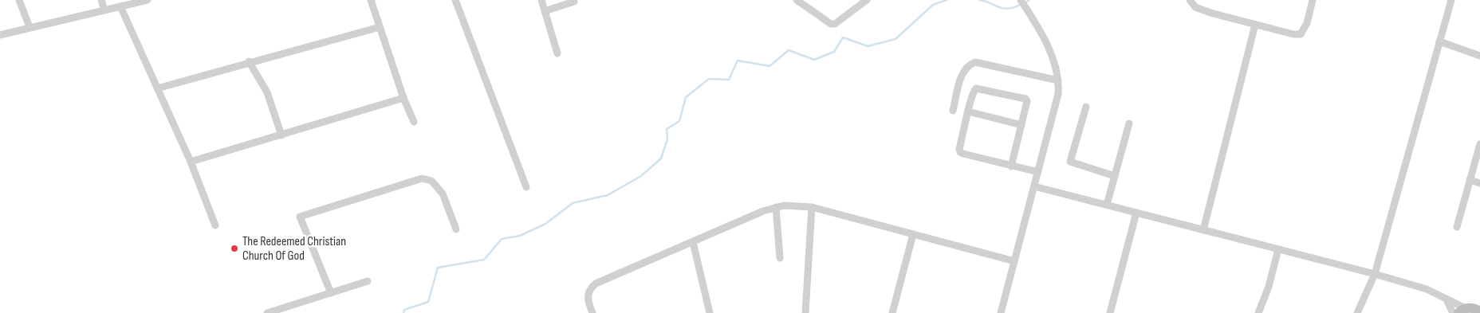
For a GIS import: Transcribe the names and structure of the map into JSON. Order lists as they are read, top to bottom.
{
  "places": ["The Redeemed Christian Church Of God"]
}
